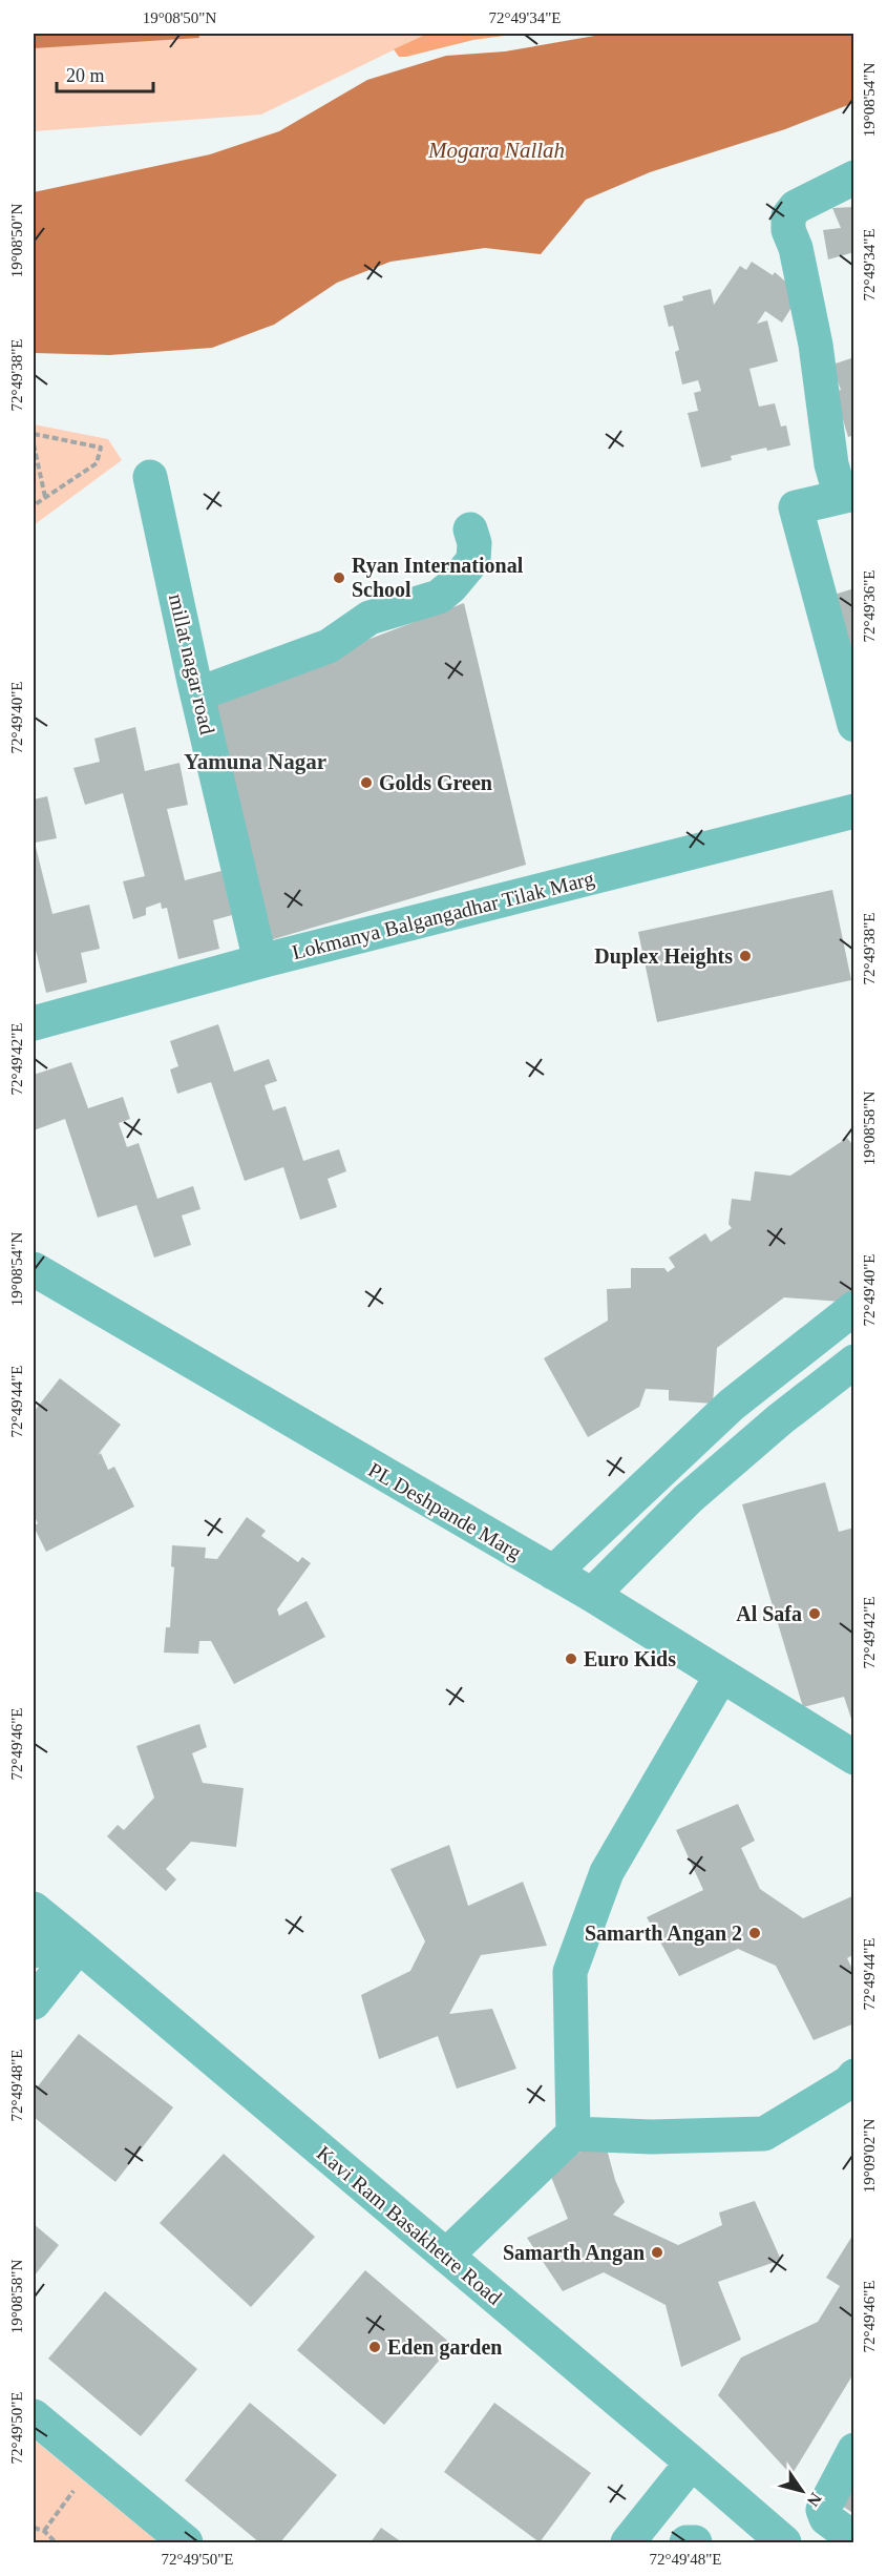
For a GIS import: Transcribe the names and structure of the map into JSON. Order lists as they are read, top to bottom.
{
  "streets": {
    "street": [
      "millat nagar road",
      "Lokmanya Balgangadhar Tilak Marg",
      "PL Deshpande Marg",
      "Kavi Ram Basakhetre Road"
    ]
  },
  "crossings": [
    ["millat nagar road", "Lokmanya Balgangadhar Tilak Marg"]
  ],
  "districts": ["Yamuna Nagar"],
  "water": ["Mogara Nallah"],
  "places": [
    "Ryan International School",
    "Golds Green",
    "Duplex Heights",
    "Al Safa",
    "Euro Kids",
    "Samarth Angan 2",
    "Samarth Angan",
    "Eden garden"
  ],
  "scale_bar": "20 m",
  "north": "bottom right",
  "coordinates": [
    "19°08'50\"N",
    "72°49'34\"E",
    "19°08'54\"N",
    "72°49'38\"E",
    "72°49'36\"E",
    "72°49'40\"E",
    "72°49'42\"E",
    "19°08'58\"N",
    "72°49'44\"E",
    "72°49'46\"E",
    "72°49'48\"E",
    "19°09'02\"N",
    "72°49'50\"E"
  ]
}
